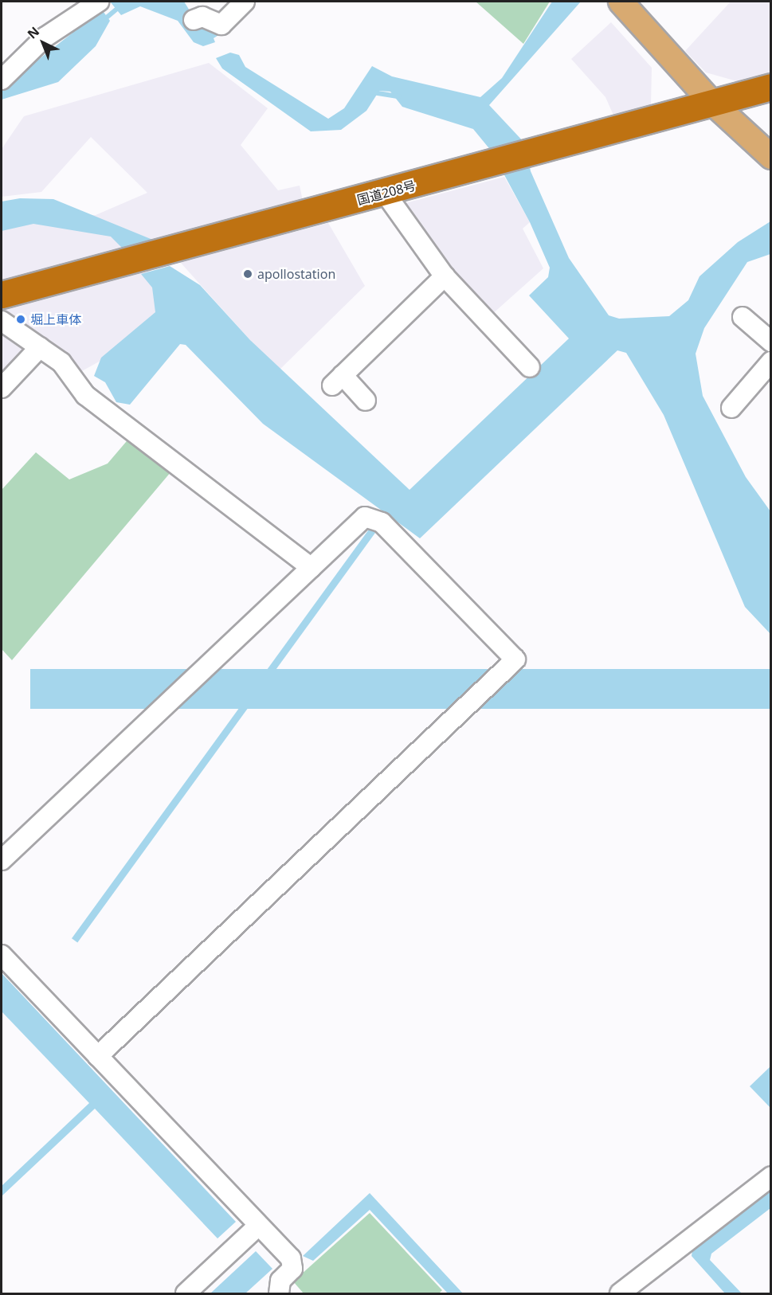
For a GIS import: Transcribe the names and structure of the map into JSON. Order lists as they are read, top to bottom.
{
  "streets": {
    "highway": ["国道208号"]
  },
  "places": ["apollostation", "堀上車体"],
  "north": "top left"
}
